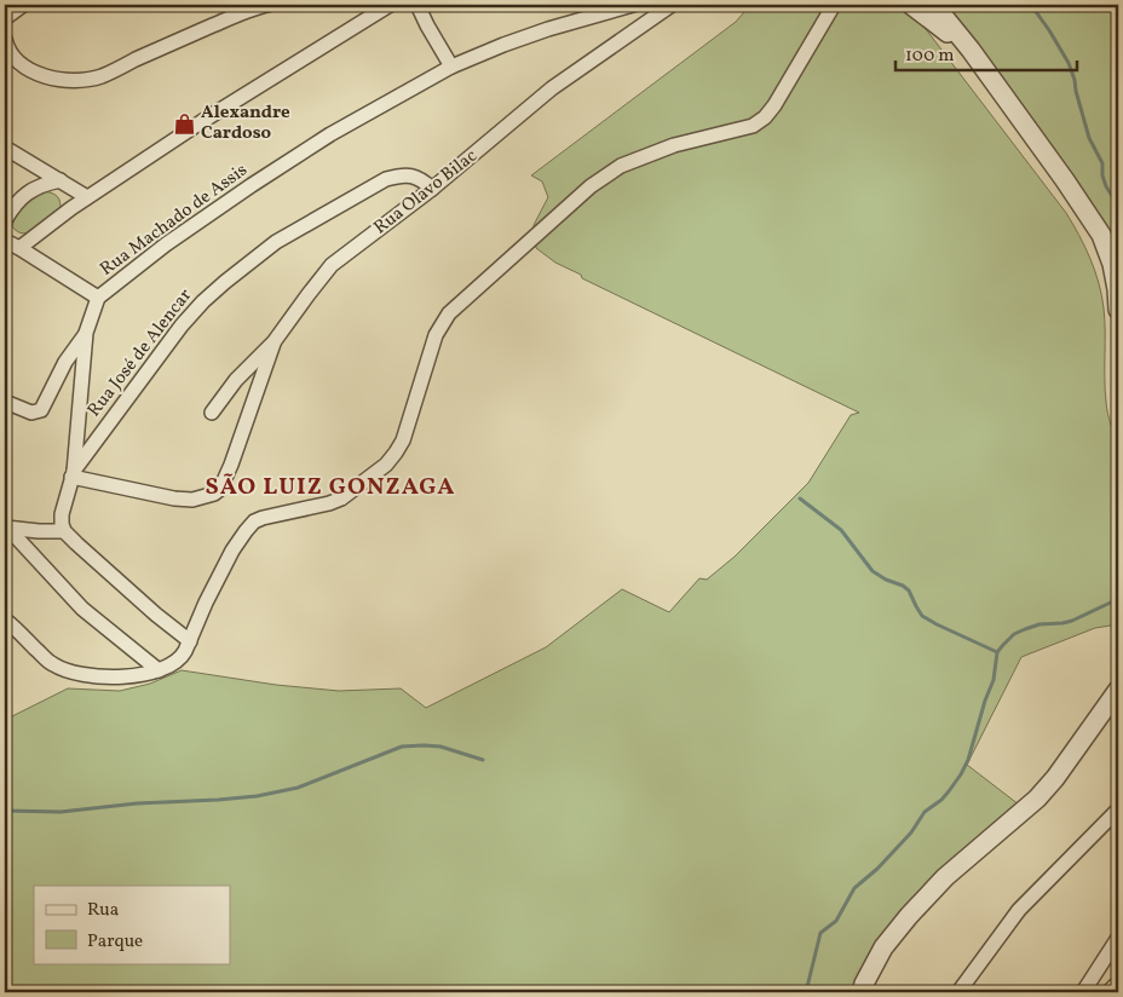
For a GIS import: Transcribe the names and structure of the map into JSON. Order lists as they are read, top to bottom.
{
  "streets": {
    "street": ["Rua Olavo Bilac", "Rua Machado de Assis", "Rua José de Alencar"]
  },
  "crossings": [
    ["Rua Olavo Bilac", "Rua José de Alencar"],
    ["Rua Machado de Assis", "Rua José de Alencar"]
  ],
  "districts": ["SÃO LUIZ GONZAGA"],
  "places": {
    "shop": ["Alexandre Cardoso"]
  },
  "legend": ["Rua", "Parque"],
  "scale_bar": "100 m"
}
